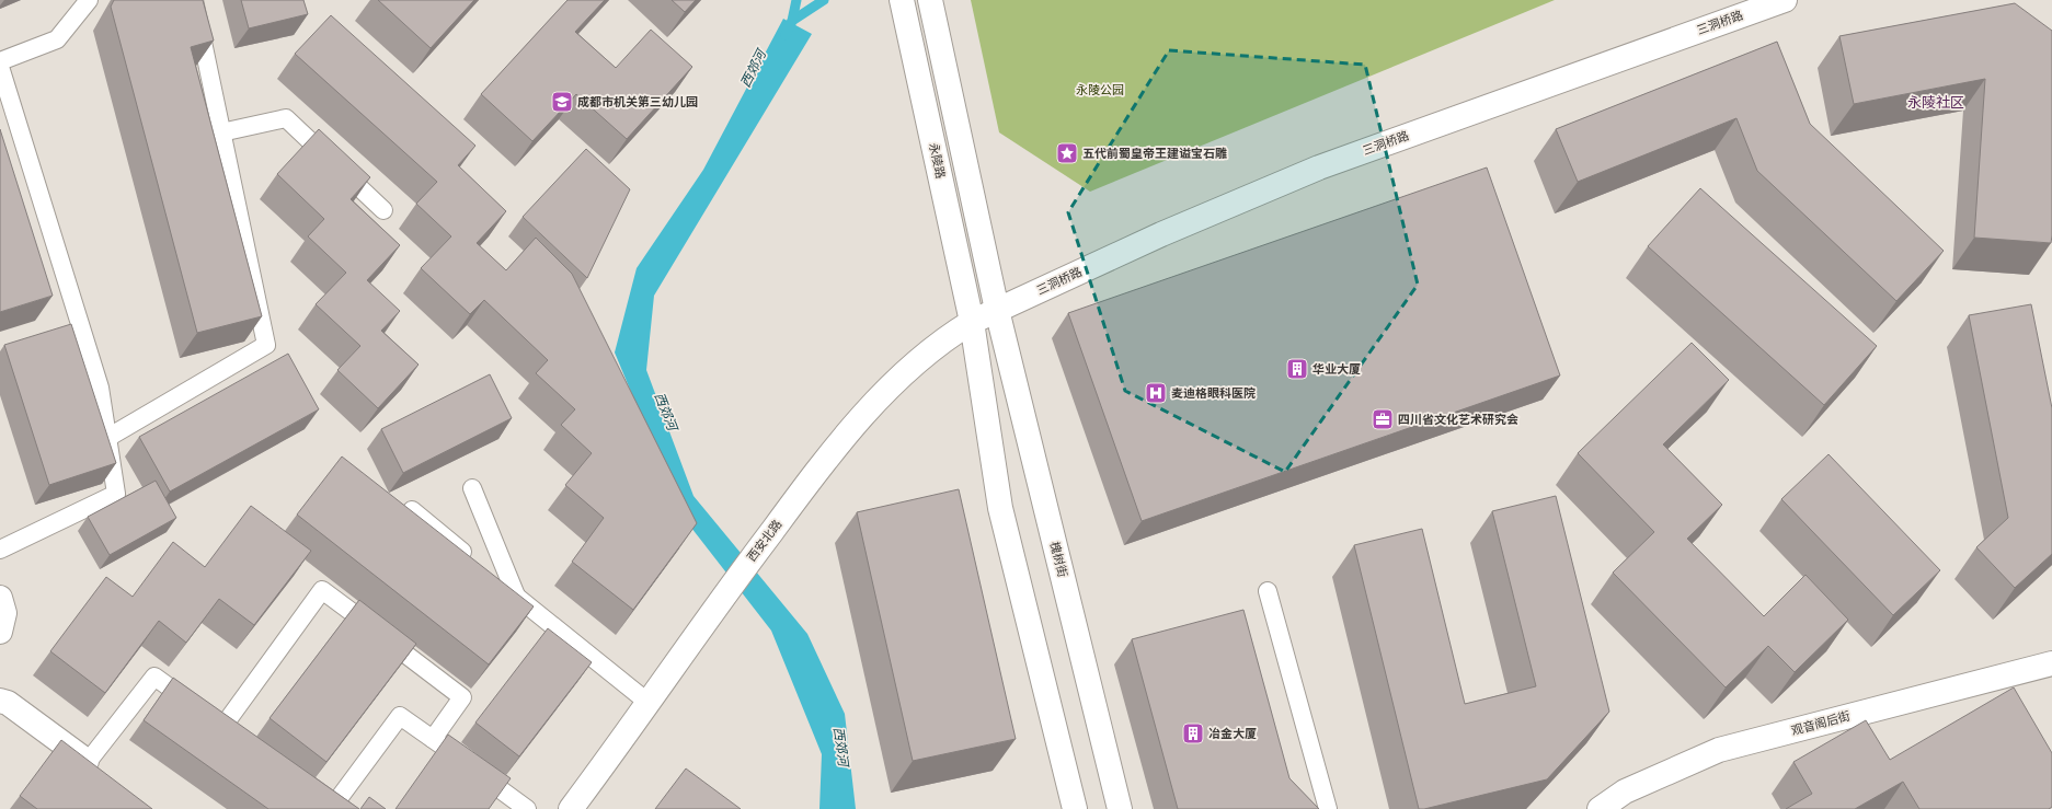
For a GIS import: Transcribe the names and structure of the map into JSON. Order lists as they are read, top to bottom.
{
  "streets": {
    "street": [
      "三洞桥路",
      "永陵路",
      "西安北路",
      "槐树街",
      "观音阁后街"
    ]
  },
  "crossings": [
    ["三洞桥路", "西安北路"],
    ["三洞桥路", "槐树街"],
    ["永陵路", "西安北路"],
    ["西安北路", "槐树街"]
  ],
  "districts": ["永陵社区"],
  "water": ["西郊河"],
  "parks": ["永陵公园"],
  "places": {
    "school or university": ["成都市机关第三幼儿园"],
    "place": ["五代前蜀皇帝王建谥宝石雕"],
    "building": ["华业大厦", "冶金大厦"],
    "hospital": ["麦迪格眼科医院"],
    "office": ["四川省文化艺术研究会"]
  }
}
